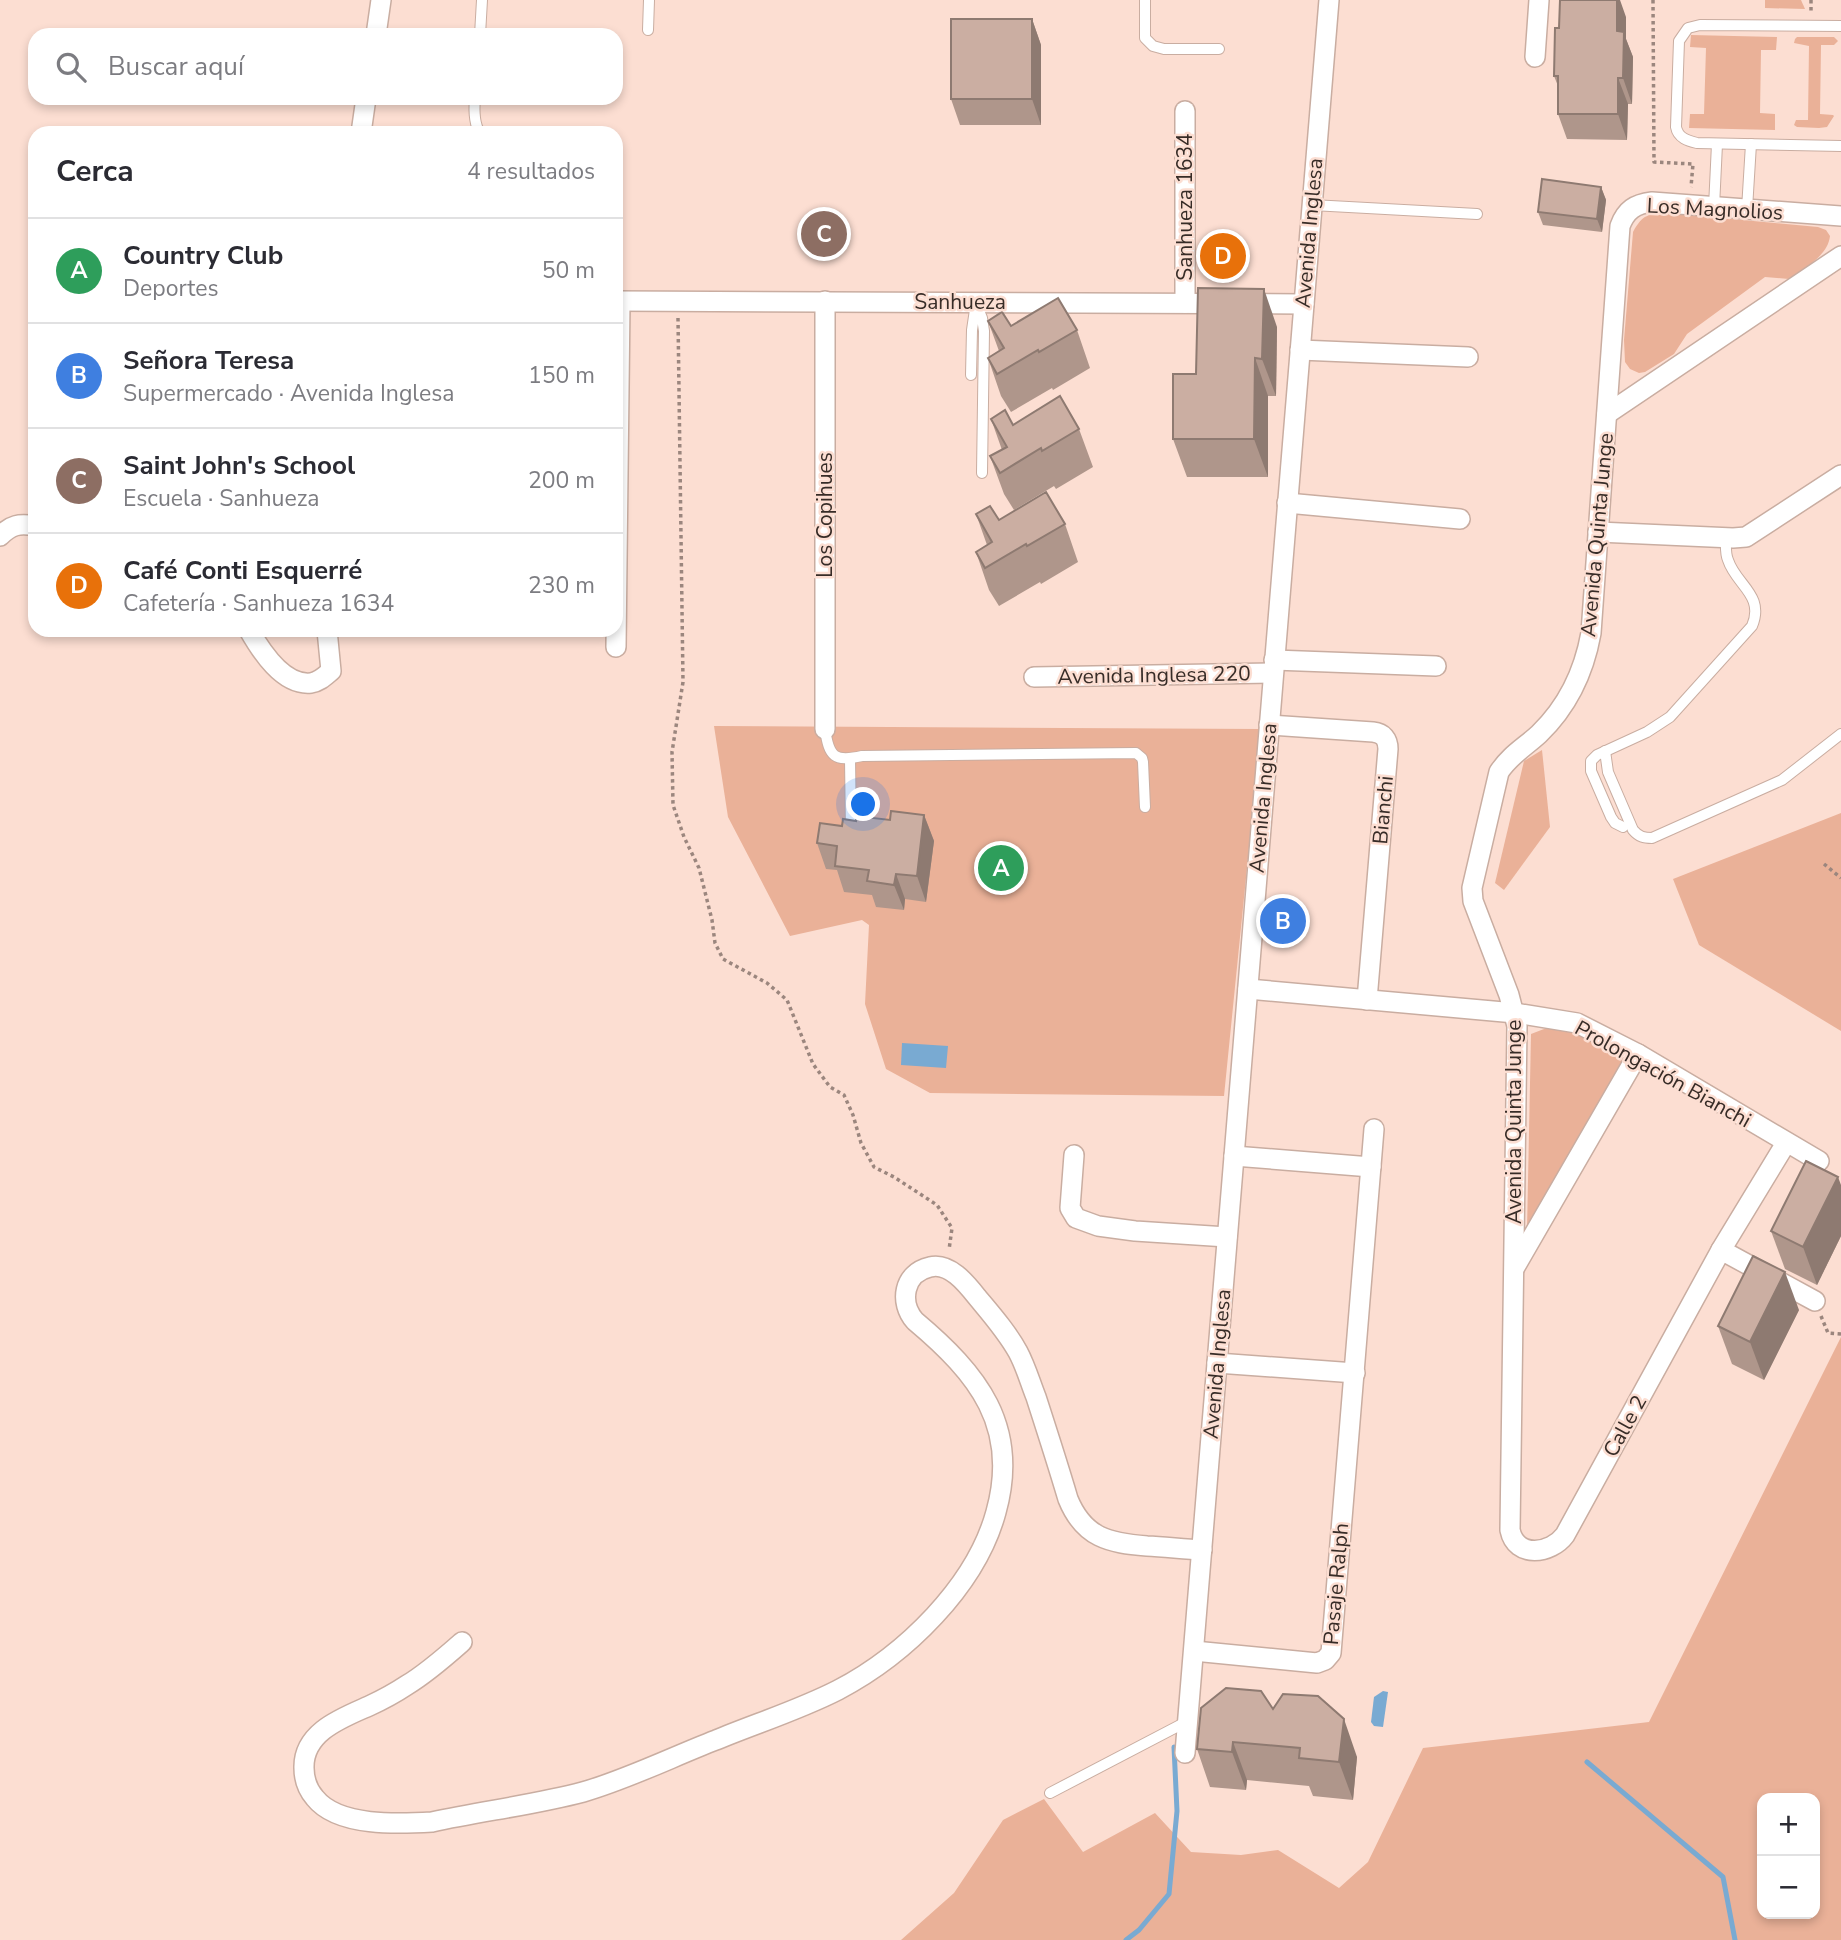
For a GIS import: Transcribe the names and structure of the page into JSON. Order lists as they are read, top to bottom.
{
  "streets": {
    "street": [
      "Sanhueza 1634",
      "Los Magnolios",
      "Avenida Inglesa",
      "Sanhueza",
      "Los Copihues",
      "Avenida Quinta Junge",
      "Avenida Inglesa 220",
      "Bianchi",
      "Prolongación Bianchi",
      "Calle 2",
      "Pasaje Ralph"
    ]
  },
  "crossings": [
    ["Sanhueza 1634", "Sanhueza"],
    ["Los Magnolios", "Avenida Quinta Junge"],
    ["Avenida Inglesa", "Sanhueza"],
    ["Avenida Inglesa", "Avenida Inglesa 220"],
    ["Avenida Inglesa", "Bianchi"],
    ["Avenida Inglesa", "Prolongación Bianchi"],
    ["Avenida Inglesa", "Pasaje Ralph"],
    ["Sanhueza", "Los Copihues"],
    ["Avenida Quinta Junge", "Prolongación Bianchi"],
    ["Avenida Quinta Junge", "Calle 2"],
    ["Bianchi", "Prolongación Bianchi"],
    ["Prolongación Bianchi", "Calle 2"]
  ],
  "page": {
    "search": "Buscar aquí",
    "heading": ["Cerca", "4 resultados"],
    "pins": [
      "C",
      "D",
      "A",
      "B"
    ],
    "list": [
      {
        "mark": "A",
        "name": "Country Club",
        "note": "Deportes",
        "value": "50 m"
      },
      {
        "mark": "B",
        "name": "Señora Teresa",
        "note": "Supermercado · Avenida Inglesa",
        "value": "150 m"
      },
      {
        "mark": "C",
        "name": "Saint John's School",
        "note": "Escuela · Sanhueza",
        "value": "200 m"
      },
      {
        "mark": "D",
        "name": "Café Conti Esquerré",
        "note": "Cafetería · Sanhueza 1634",
        "value": "230 m"
      }
    ],
    "map_buttons": ["+", "−"]
  }
}
